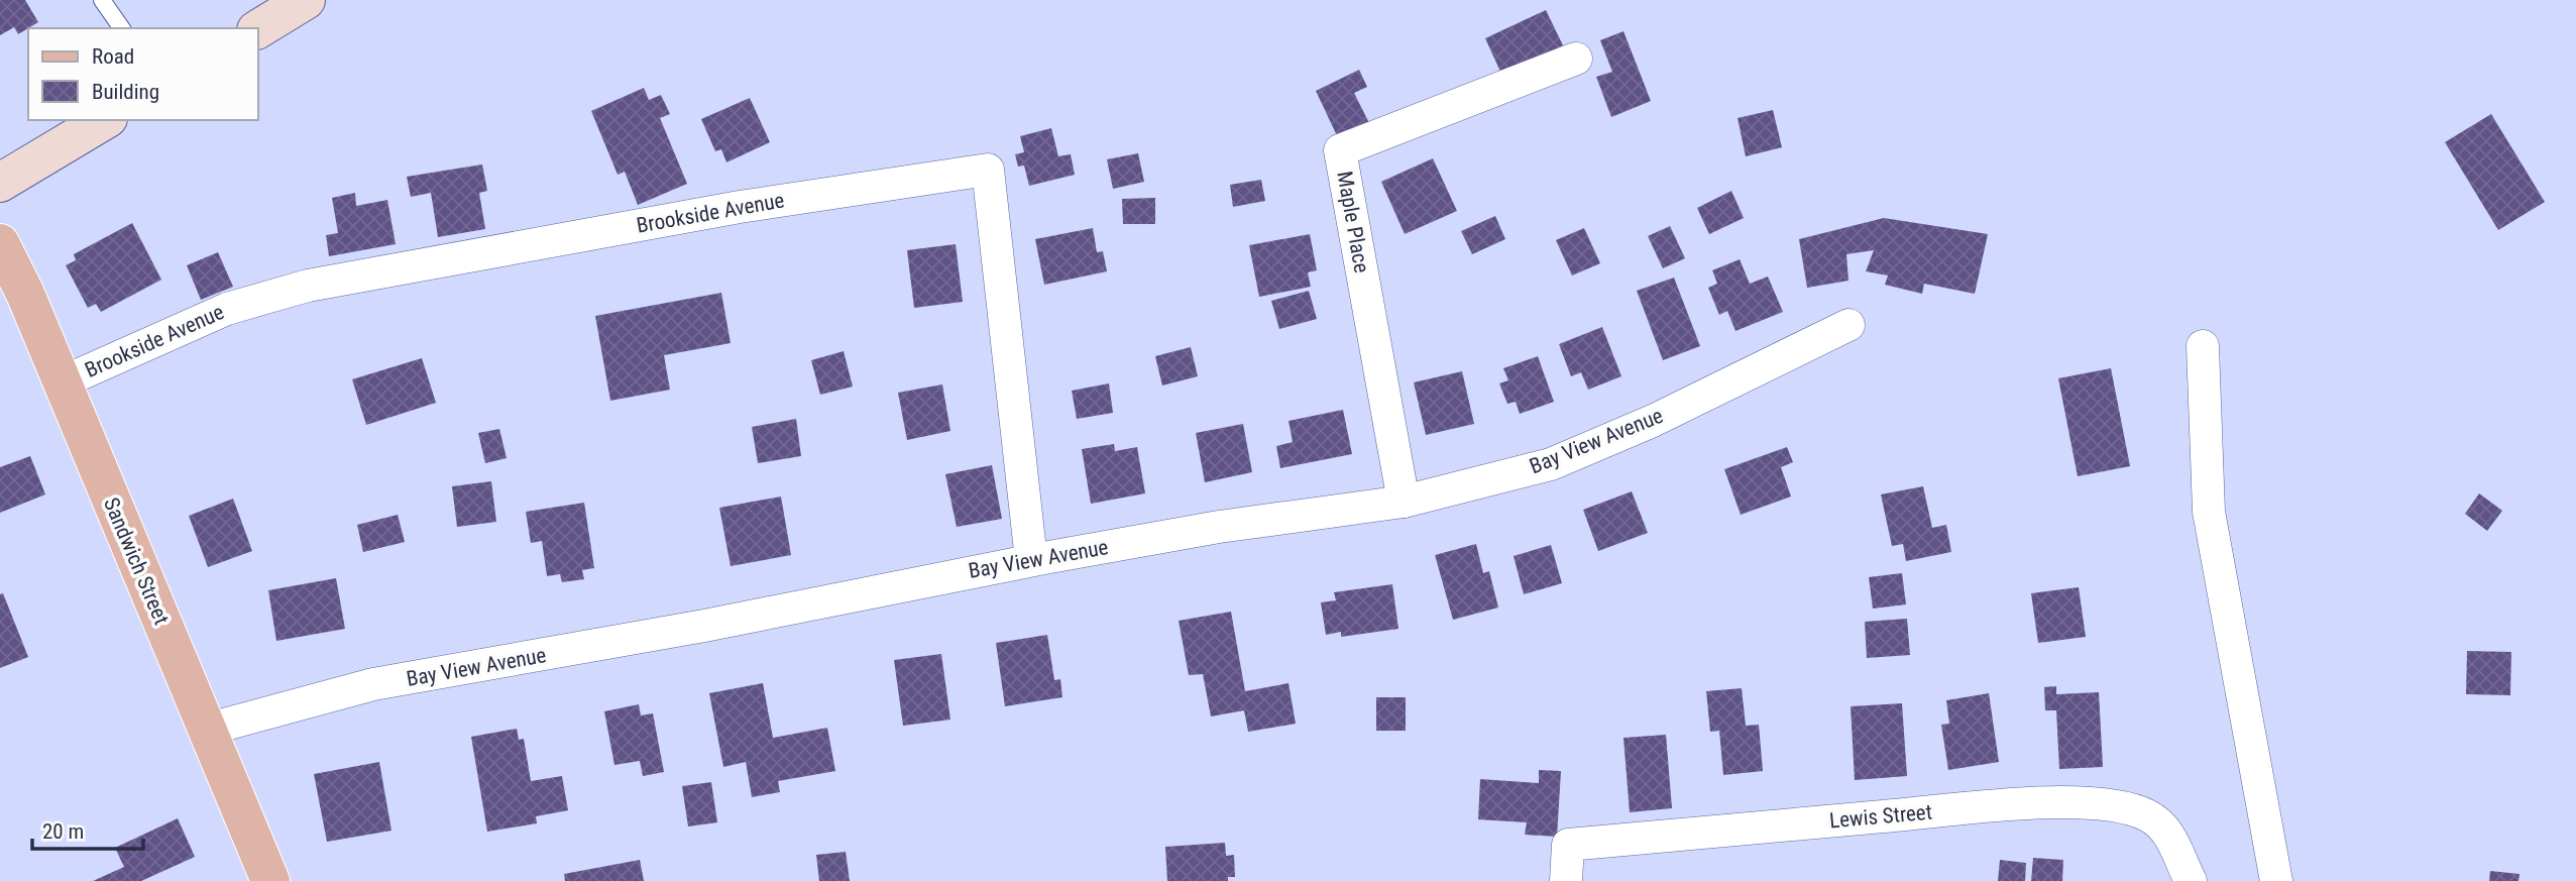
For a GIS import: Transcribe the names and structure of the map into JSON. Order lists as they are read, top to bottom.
{
  "streets": {
    "main road": ["Sandwich Street"],
    "street": [
      "Brookside Avenue",
      "Maple Place",
      "Bay View Avenue",
      "Lewis Street"
    ]
  },
  "crossings": [
    ["Brookside Avenue", "Bay View Avenue"],
    ["Brookside Avenue", "Sandwich Street"],
    ["Maple Place", "Bay View Avenue"],
    ["Bay View Avenue", "Sandwich Street"]
  ],
  "legend": ["Road", "Building"],
  "scale_bar": "20 m"
}
